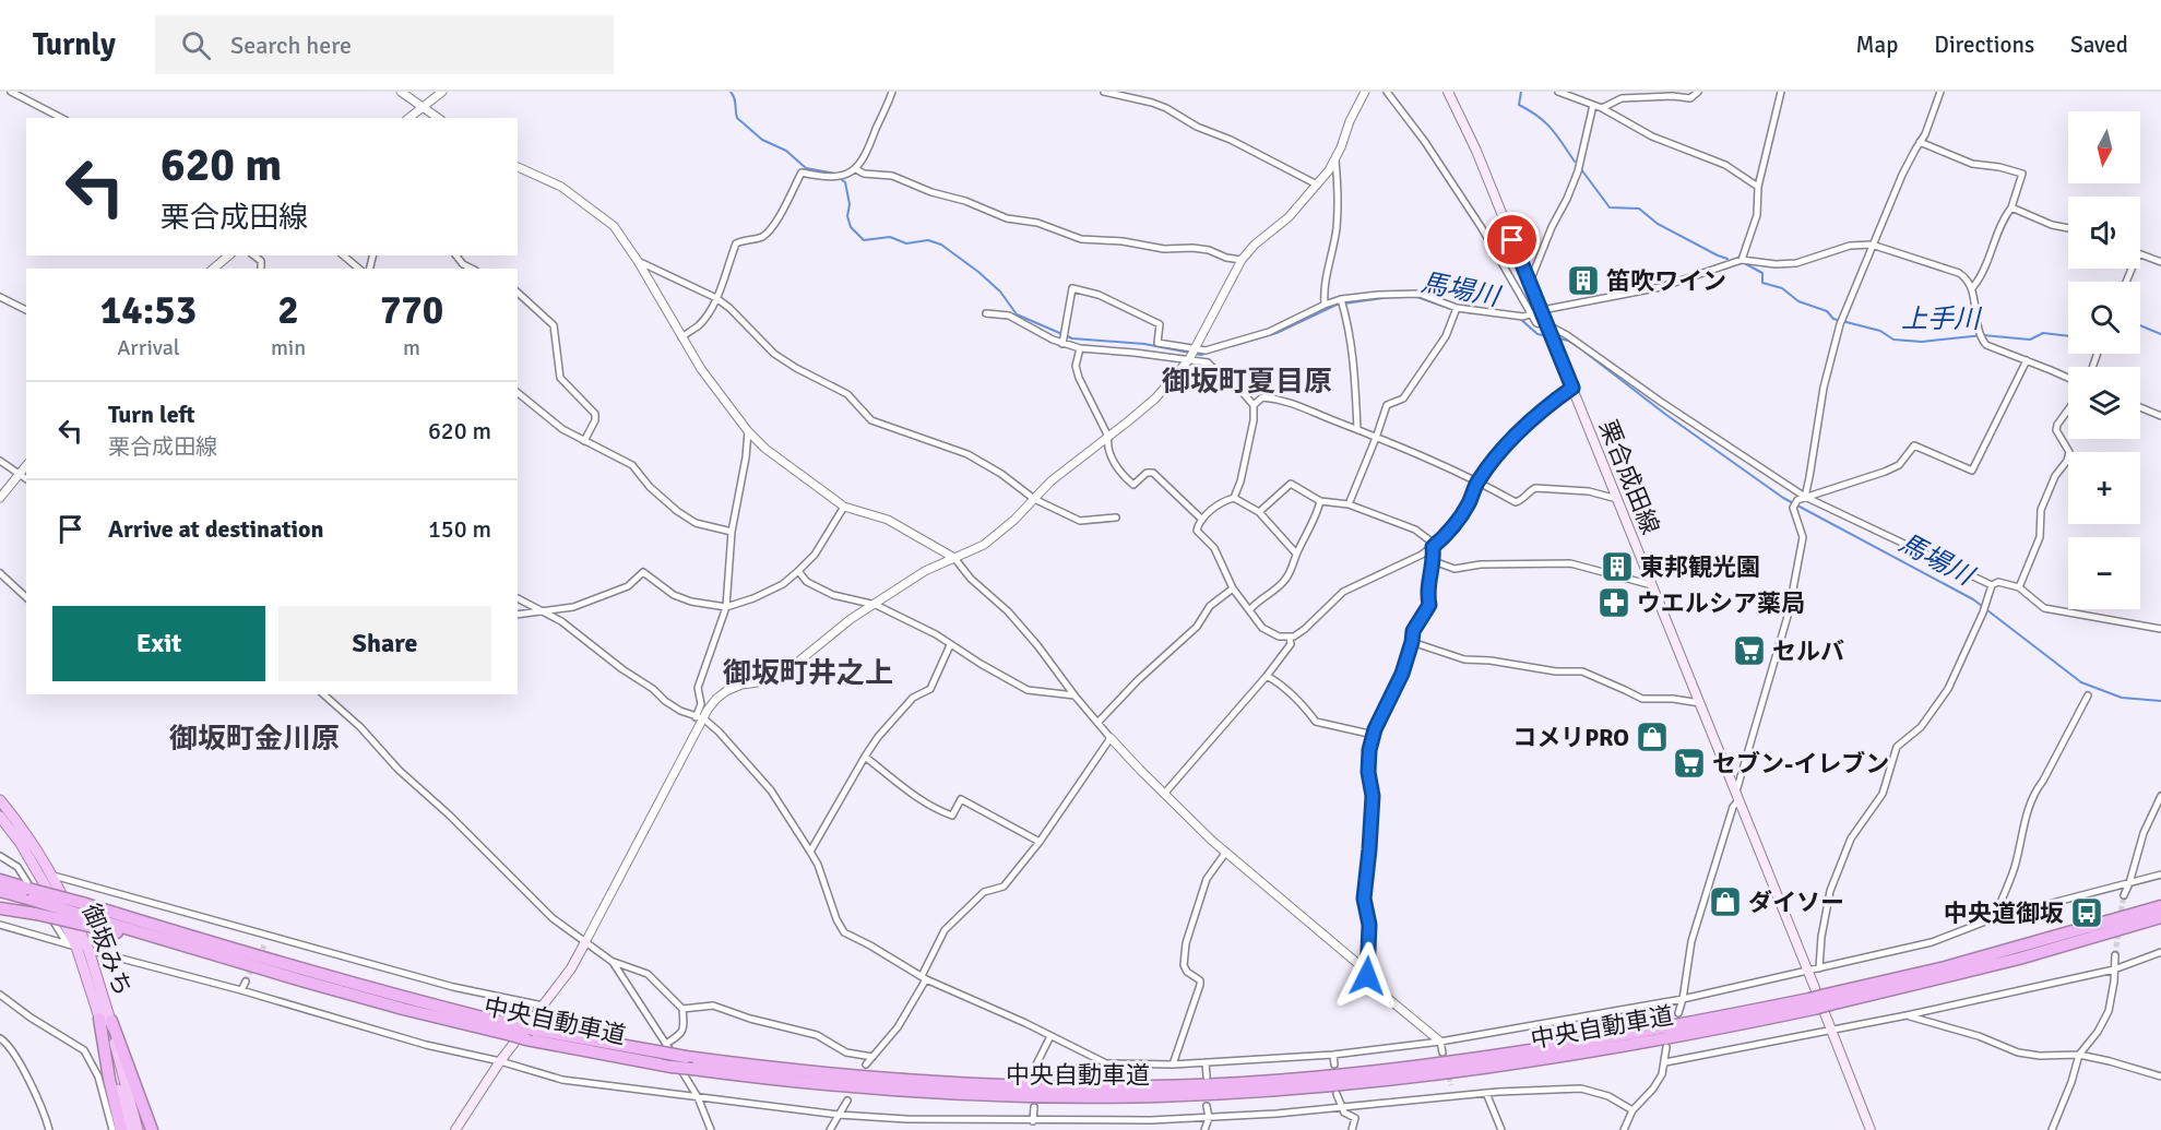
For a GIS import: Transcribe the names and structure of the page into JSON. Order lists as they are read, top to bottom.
{
  "streets": {
    "highway": ["御坂みち", "中央自動車道"],
    "main road": ["栗合成田線"]
  },
  "crossings": [
    ["栗合成田線", "中央自動車道"]
  ],
  "districts": ["御坂町夏目原", "御坂町井之上", "御坂町金川原"],
  "water": ["馬場川", "上手川"],
  "places": {
    "building": ["笛吹ワイン", "東邦観光園"],
    "pharmacy": ["ウエルシア薬局"],
    "supermarket": ["セルバ", "セブン-イレブン"],
    "shop": ["コメリPRO", "ダイソー"],
    "bus stop": ["中央道御坂"]
  },
  "north": "bottom",
  "page": {
    "header": "Turnly",
    "search": "Search here",
    "nav": ["Map", "Directions", "Saved"],
    "map_buttons": ["+", "−"],
    "turn": ["620 m", "栗合成田線"],
    "eta": [
      "14:53",
      "Arrival",
      "2",
      "min",
      "770",
      "m"
    ],
    "list": [
      {
        "name": "Turn left",
        "note": "栗合成田線",
        "value": "620 m"
      },
      {
        "name": "Arrive at destination",
        "value": "150 m"
      }
    ],
    "buttons": ["Exit", "Share"]
  }
}
